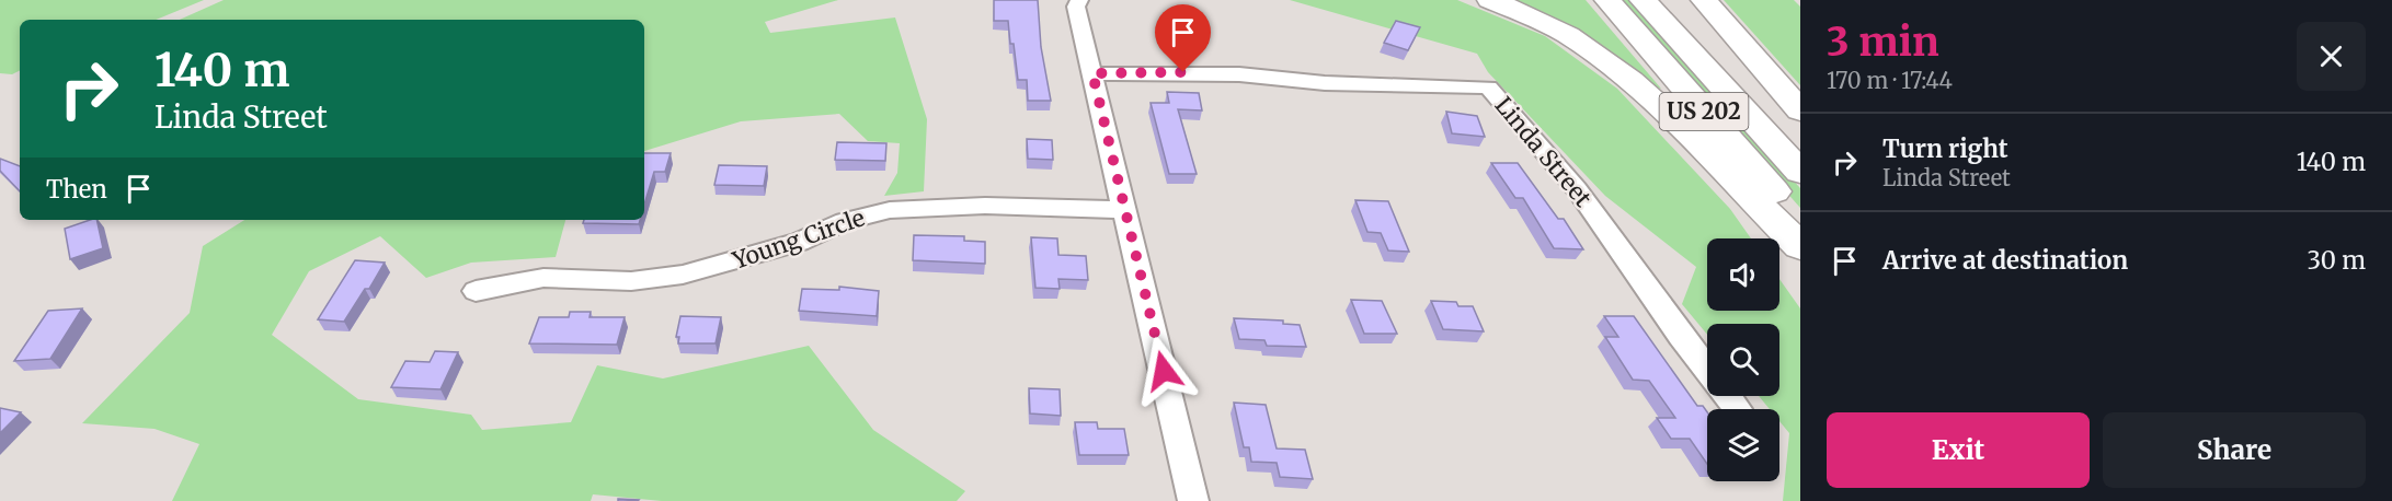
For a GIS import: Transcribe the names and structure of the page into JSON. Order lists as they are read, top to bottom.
{
  "streets": {
    "main road": ["US 202"],
    "street": ["Linda Street", "Young Circle"]
  },
  "page": {
    "heading": ["3 min", "170 m · 17:44"],
    "turn": ["140 m", "Linda Street"],
    "list": [
      {
        "name": "Turn right",
        "note": "Linda Street",
        "value": "140 m"
      },
      {
        "name": "Arrive at destination",
        "value": "30 m"
      }
    ],
    "then": "Then",
    "buttons": ["Exit", "Share"]
  }
}
